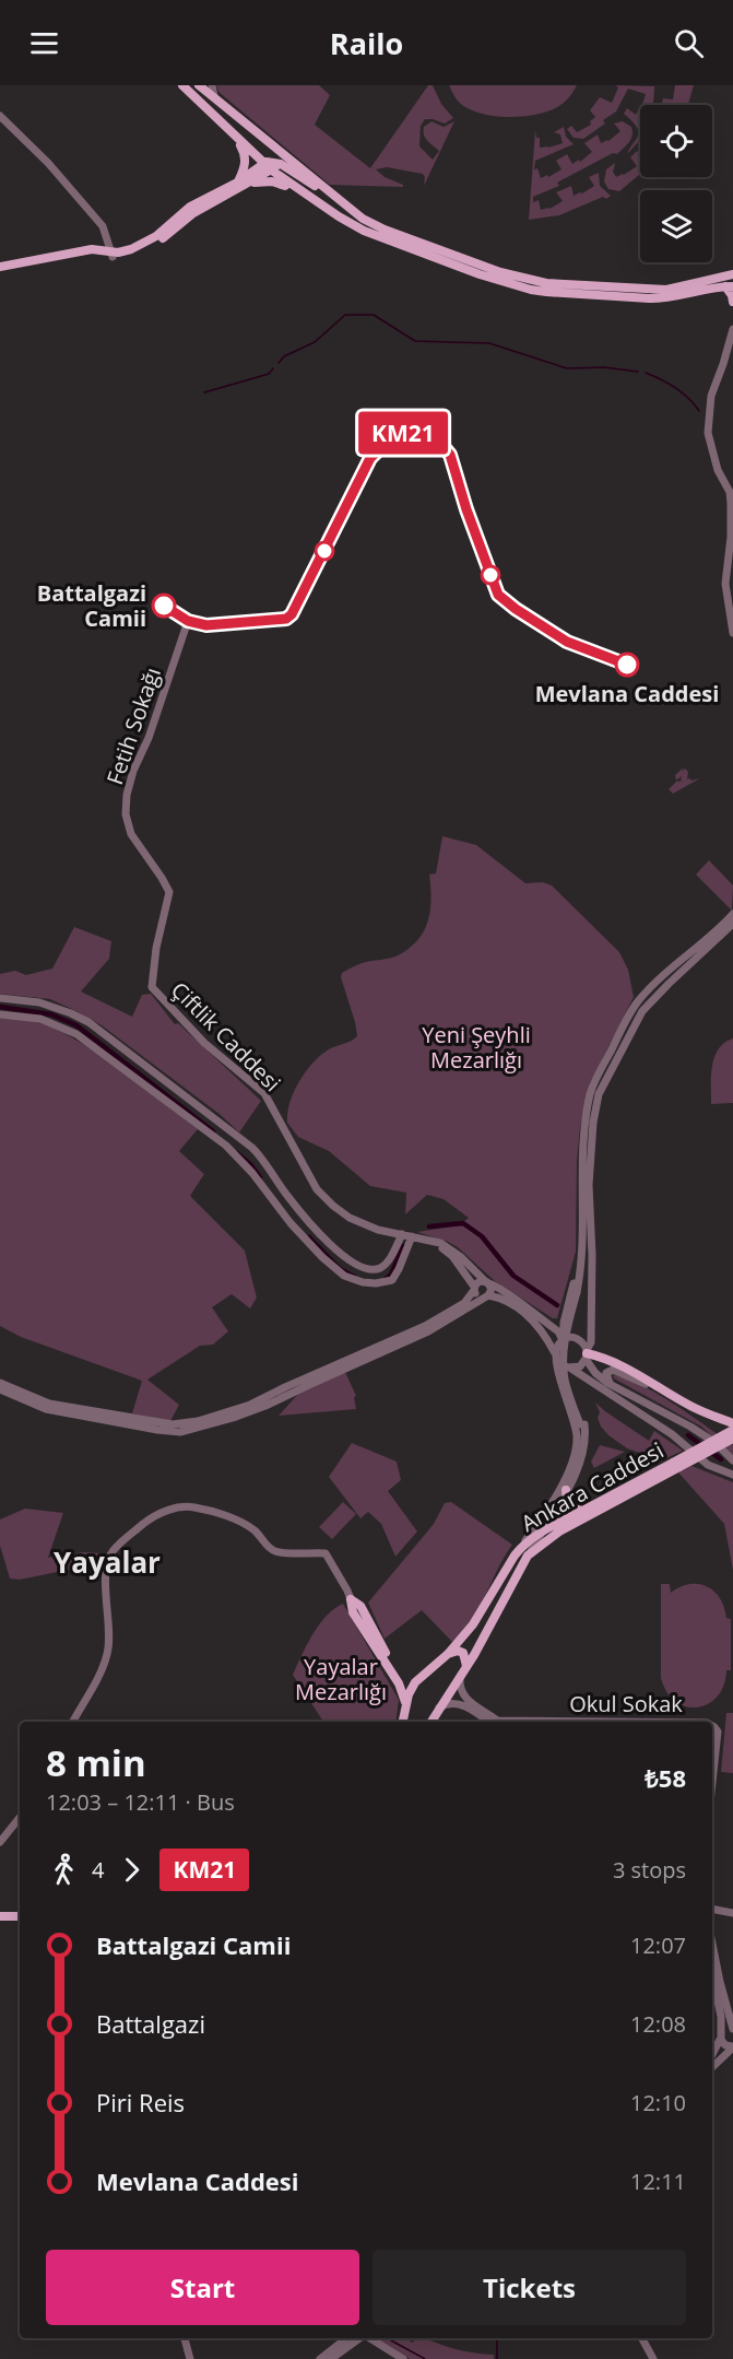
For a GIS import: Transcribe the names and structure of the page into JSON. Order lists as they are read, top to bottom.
{
  "streets": {
    "main road": ["Ankara Caddesi"],
    "street": ["Fetih Sokağı", "Çiftlik Caddesi", "Okul Sokak"]
  },
  "crossings": [
    ["Fetih Sokağı", "Çiftlik Caddesi"]
  ],
  "districts": ["Yayalar"],
  "parks": ["Yeni Şeyhli Mezarlığı", "Yayalar Mezarlığı"],
  "places": ["Battalgazi Camii", "Mevlana Caddesi"],
  "lines": ["bus line KM21"],
  "page": {
    "header": "Railo",
    "on_map": "KM21",
    "heading": ["8 min", "12:03 – 12:11 · Bus", "₺58"],
    "legs": ["4", "KM21", "3 stops"],
    "list": [
      {
        "name": "Battalgazi Camii",
        "value": "12:07"
      },
      {
        "name": "Battalgazi",
        "value": "12:08"
      },
      {
        "name": "Piri Reis",
        "value": "12:10"
      },
      {
        "name": "Mevlana Caddesi",
        "value": "12:11"
      }
    ],
    "buttons": ["Start", "Tickets"]
  }
}
